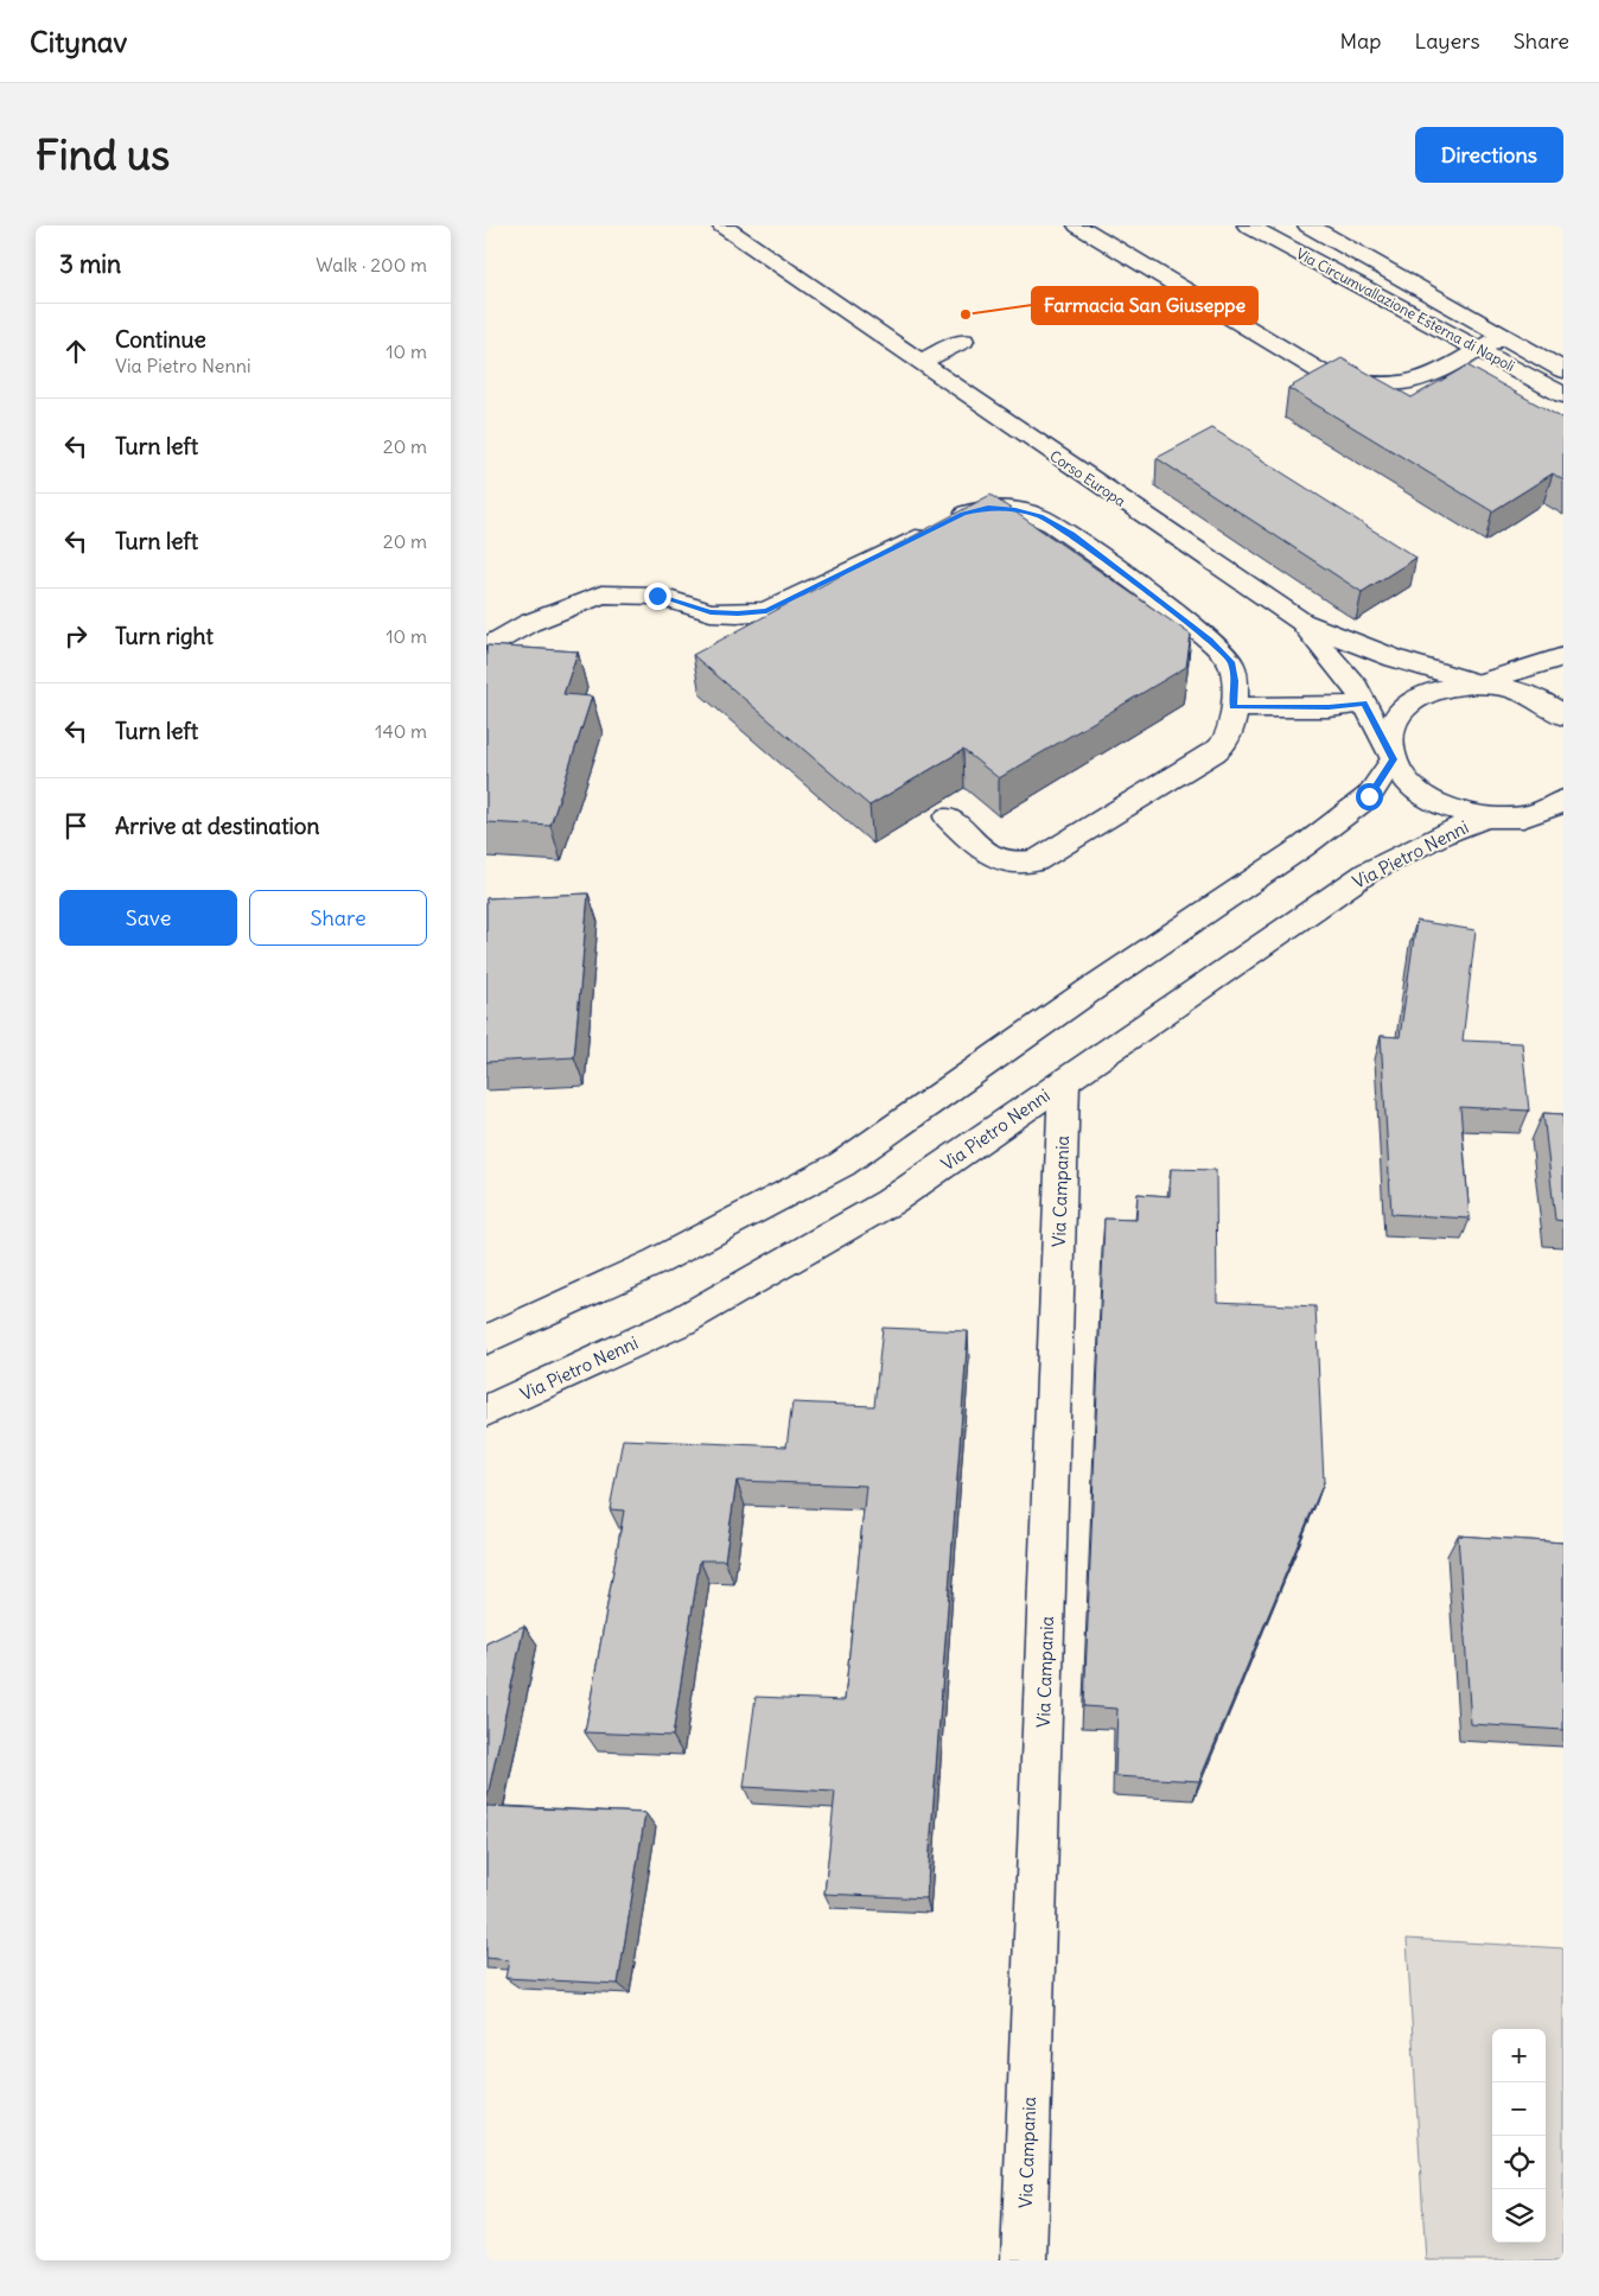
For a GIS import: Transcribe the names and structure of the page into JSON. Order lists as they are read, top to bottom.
{
  "streets": {
    "main road": [
      "Via Circumvallazione Esterna di Napoli",
      "Corso Europa",
      "Via Pietro Nenni",
      "Via Campania"
    ]
  },
  "crossings": [
    ["Via Pietro Nenni", "Via Campania"]
  ],
  "places": ["Farmacia San Giuseppe"],
  "page": {
    "header": "Citynav",
    "nav": ["Map", "Layers", "Share"],
    "buttons": [
      "Directions",
      ["Save", "Share"]
    ],
    "title": "Find us",
    "heading": ["3 min", "Walk · 200 m"],
    "list": [
      ["Continue", "Via Pietro Nenni", "10 m"],
      ["Turn left", "20 m"],
      ["Turn left", "20 m"],
      ["Turn right", "10 m"],
      ["Turn left", "140 m"],
      "Arrive at destination"
    ],
    "map_buttons": ["+", "−"]
  }
}
